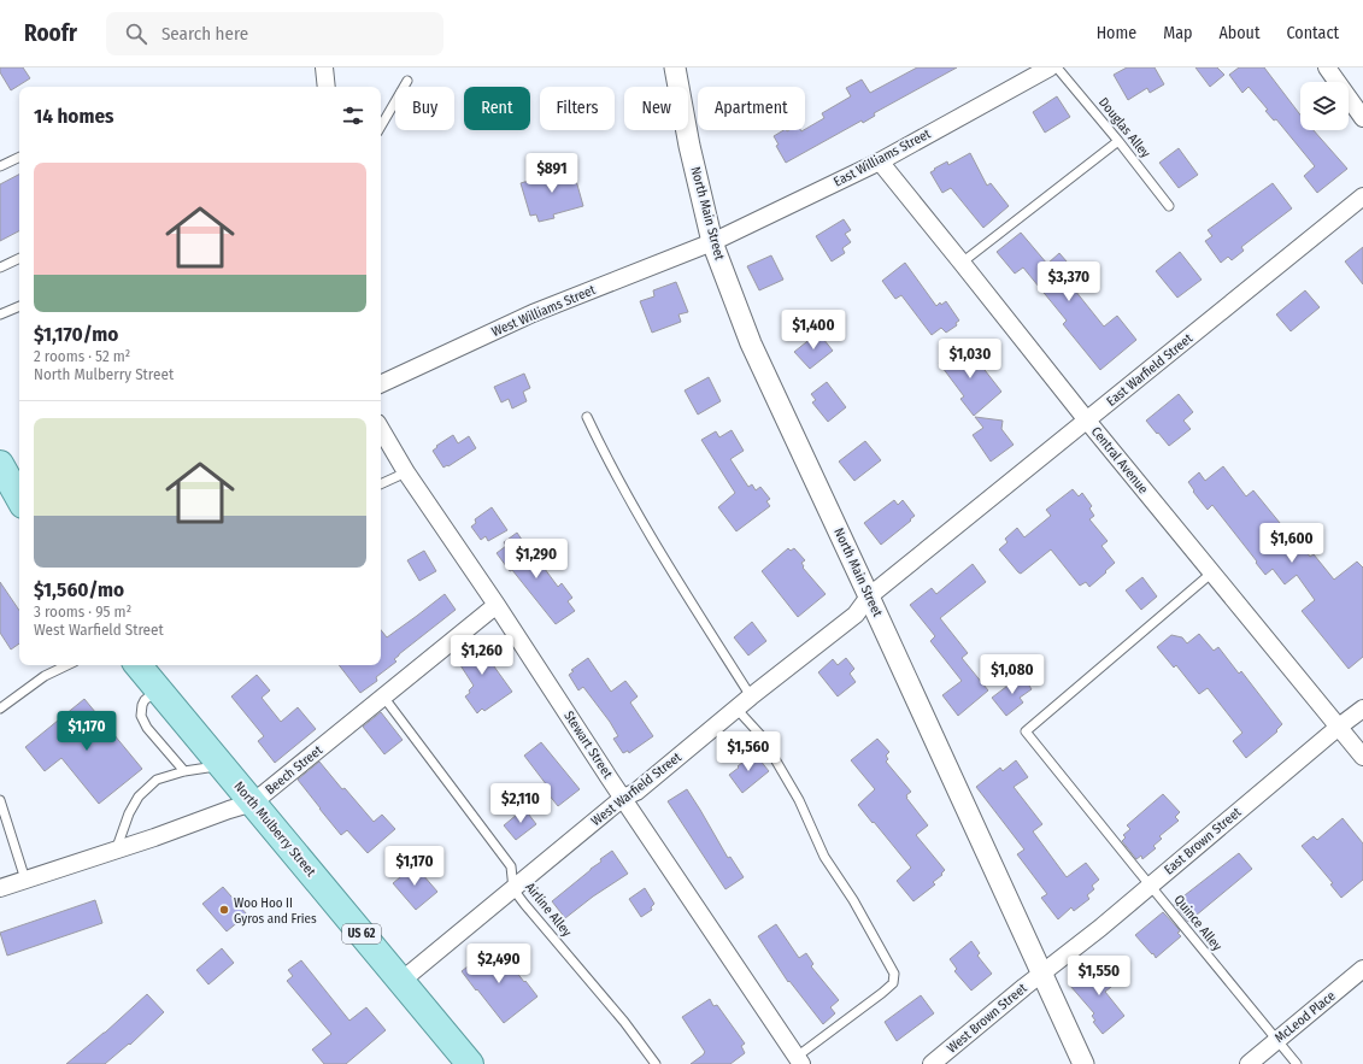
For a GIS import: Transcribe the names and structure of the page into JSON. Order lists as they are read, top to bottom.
{
  "streets": {
    "main road": ["North Mulberry Street", "US 62"],
    "street": [
      "East Williams Street",
      "North Main Street",
      "West Williams Street",
      "East Warfield Street",
      "Central Avenue",
      "Stewart Street",
      "Beech Street",
      "West Warfield Street",
      "East Brown Street",
      "McLeod Place",
      "West Brown Street"
    ],
    "lane": ["Douglas Alley", "Airline Alley", "Quince Alley"]
  },
  "crossings": [
    ["East Williams Street", "North Main Street"],
    ["East Williams Street", "West Williams Street"],
    ["East Williams Street", "Central Avenue"],
    ["North Main Street", "West Williams Street"],
    ["North Main Street", "East Warfield Street"],
    ["North Main Street", "West Warfield Street"],
    ["North Main Street", "East Brown Street"],
    ["North Main Street", "West Brown Street"],
    ["East Warfield Street", "Central Avenue"],
    ["East Warfield Street", "West Warfield Street"],
    ["Central Avenue", "East Brown Street"],
    ["Central Avenue", "Quince Alley"],
    ["Stewart Street", "Beech Street"],
    ["Stewart Street", "West Warfield Street"],
    ["Beech Street", "North Mulberry Street"],
    ["Beech Street", "Airline Alley"],
    ["West Warfield Street", "North Mulberry Street"],
    ["West Warfield Street", "Airline Alley"],
    ["East Brown Street", "Quince Alley"],
    ["East Brown Street", "West Brown Street"],
    ["Quince Alley", "McLeod Place"]
  ],
  "places": ["Woo Hoo II Gyros and Fries"],
  "page": {
    "header": "Roofr",
    "search": "Search here",
    "nav": [
      "Home",
      "Map",
      "About",
      "Contact"
    ],
    "chip": [
      "Buy",
      "Rent",
      "Filters",
      "New",
      "Apartment"
    ],
    "heading": "14 homes",
    "list": [
      {
        "name": "$1,170/mo",
        "note": "2 rooms · 52 m² · North Mulberry Street"
      },
      {
        "name": "$1,560/mo",
        "note": "3 rooms · 95 m² · West Warfield Street"
      }
    ],
    "price": [
      "$891",
      "$3,370",
      "$1,400",
      "$1,030",
      "$1,600",
      "$1,290",
      "$1,260",
      "$1,080",
      "$1,170",
      "$1,560",
      "$2,110",
      "$1,170",
      "$2,490",
      "$1,550"
    ]
  }
}
